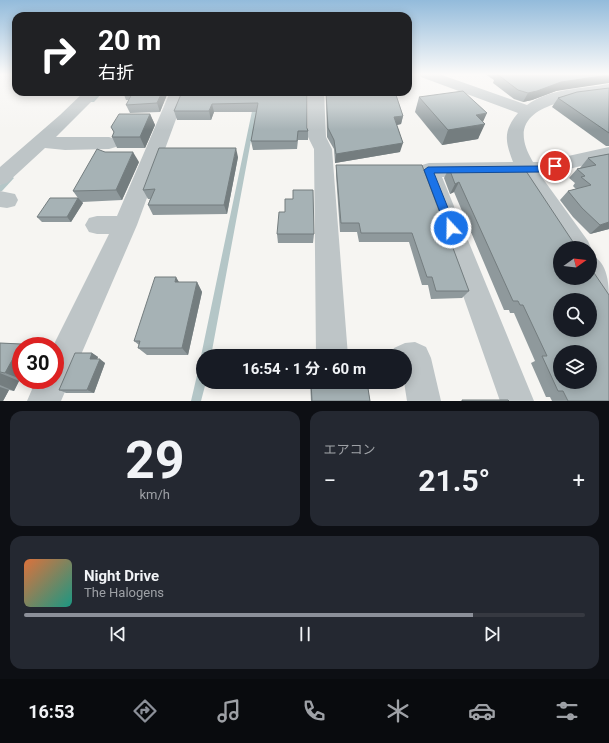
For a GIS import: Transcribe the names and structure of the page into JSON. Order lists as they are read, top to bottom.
{
  "north": "right",
  "page": {
    "turn": ["20 m", "右折"],
    "limit": "30",
    "trip": "16:54 · 1 分 · 60 m",
    "tile": [
      ["29", "km/h"],
      "エアコン"
    ],
    "heat": ["−", "21.5°", "+"],
    "song": ["Night Drive", "The Halogens"],
    "tabs": "16:53"
  }
}
